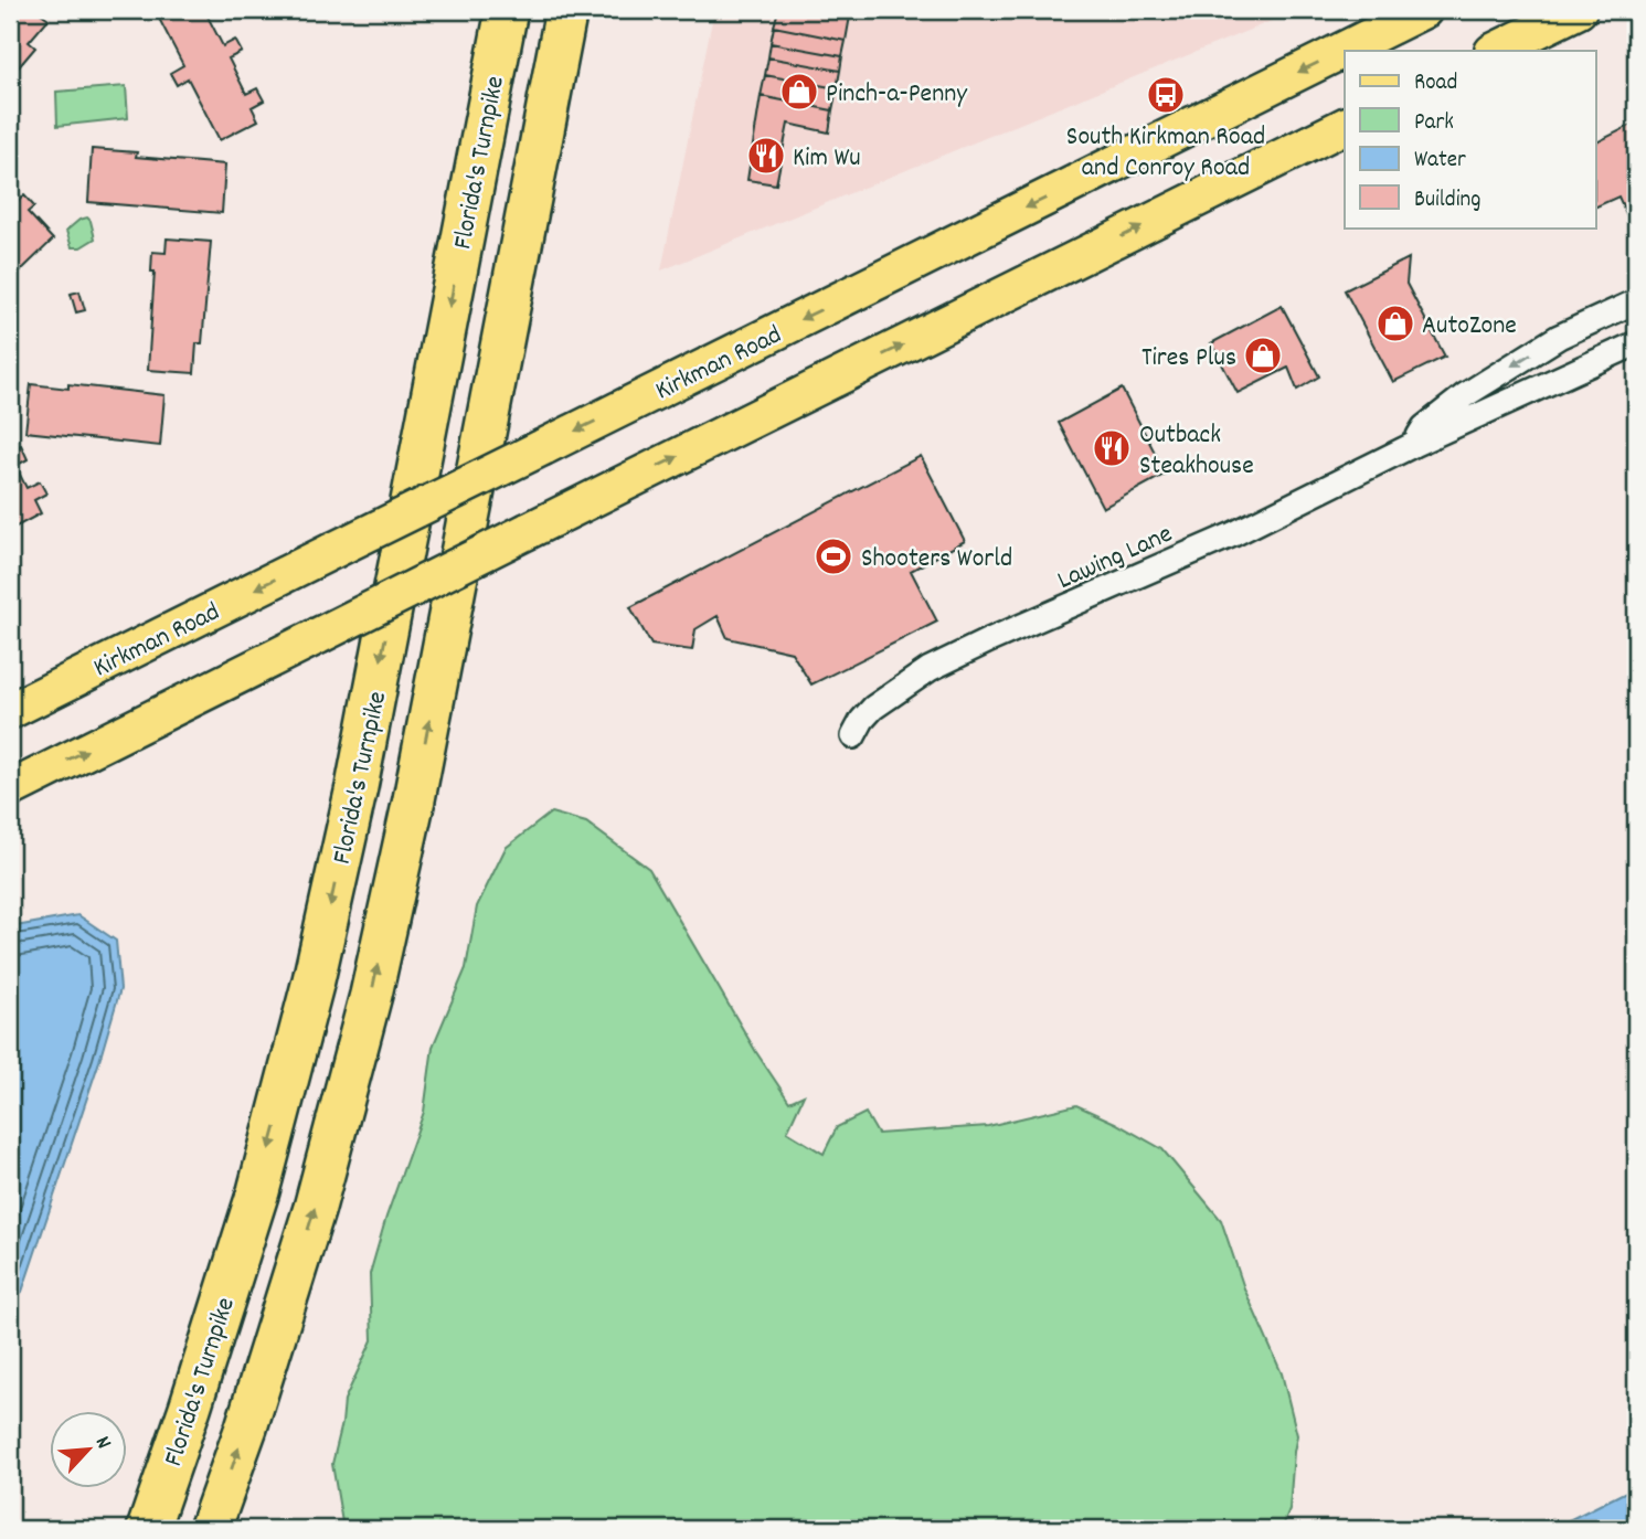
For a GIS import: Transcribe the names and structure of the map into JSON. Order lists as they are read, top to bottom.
{
  "streets": {
    "highway": ["Florida's Turnpike"],
    "main road": ["Kirkman Road"],
    "street": ["Lawing Lane"]
  },
  "places": {
    "shop": ["Pinch-a-Penny", "AutoZone", "Tires Plus"],
    "bus stop": ["South Kirkman Road and Conroy Road"],
    "restaurant": ["Kim Wu", "Outback Steakhouse"],
    "sports": ["Shooters World"]
  },
  "legend": [
    "Road",
    "Park",
    "Water",
    "Building"
  ],
  "north": "top right"
}
